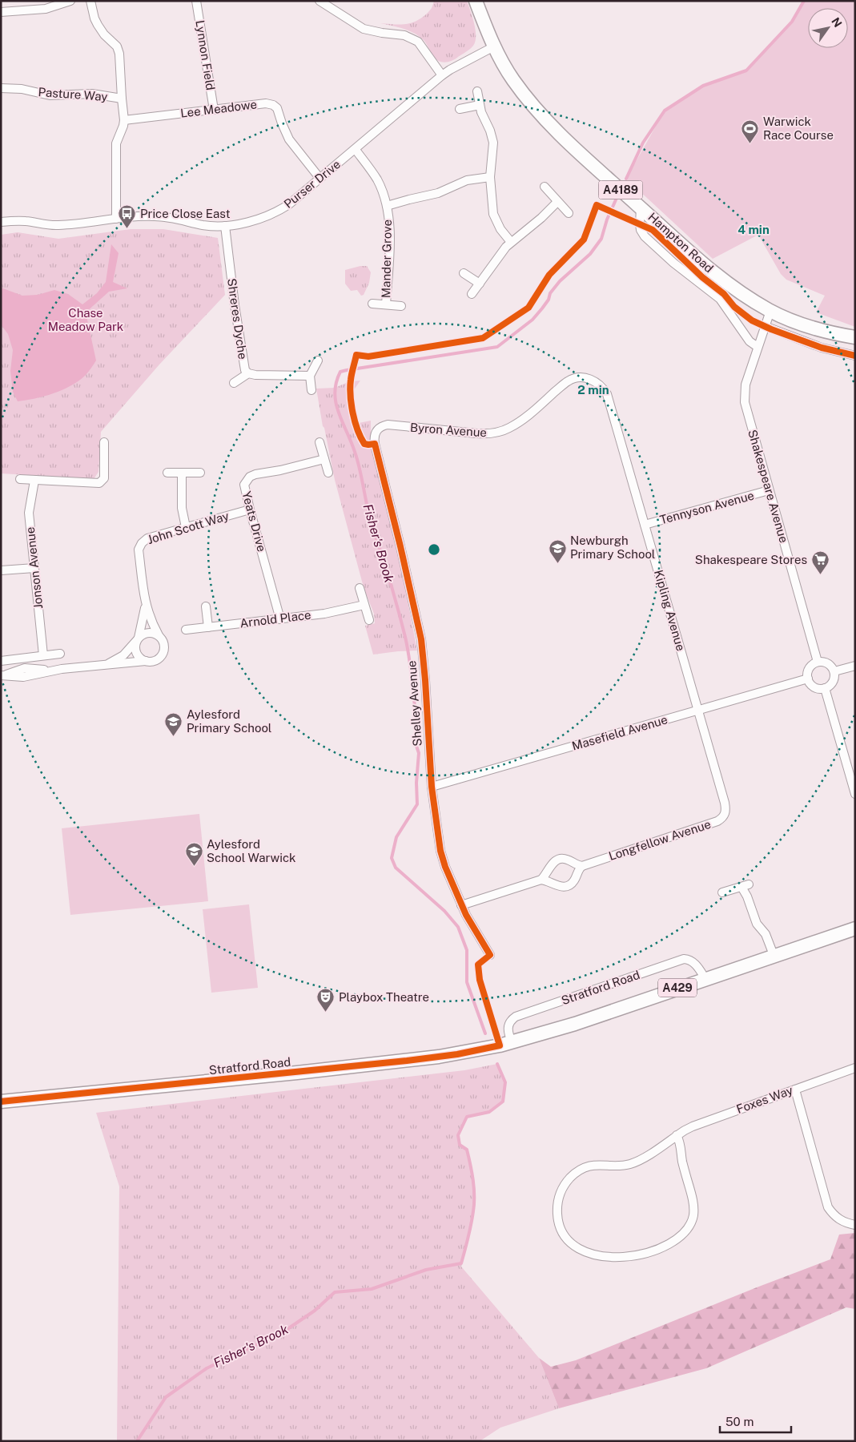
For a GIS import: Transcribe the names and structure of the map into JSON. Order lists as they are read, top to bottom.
{
  "streets": {
    "main road": [
      "A4189",
      "Hampton Road",
      "Stratford Road",
      "A429"
    ],
    "street": [
      "Lynnon Field",
      "Pasture Way",
      "Lee Meadowe",
      "Purser Drive",
      "Mander Grove",
      "Shreres Dyche",
      "Byron Avenue",
      "Shakespeare Avenue",
      "Tennyson Avenue",
      "Yeats Drive",
      "John Scott Way",
      "Jonson Avenue",
      "Kipling Avenue",
      "Arnold Place",
      "Shelley Avenue",
      "Masefield Avenue",
      "Longfellow Avenue",
      "Foxes Way"
    ]
  },
  "crossings": [
    ["Lynnon Field", "Lee Meadowe"],
    ["Lee Meadowe", "Purser Drive"],
    ["Purser Drive", "Hampton Road"],
    ["Purser Drive", "Mander Grove"],
    ["Purser Drive", "Shreres Dyche"],
    ["Hampton Road", "Shakespeare Avenue"],
    ["Byron Avenue", "Kipling Avenue"],
    ["Byron Avenue", "Shelley Avenue"],
    ["Shakespeare Avenue", "Tennyson Avenue"],
    ["Shakespeare Avenue", "Masefield Avenue"],
    ["Tennyson Avenue", "Kipling Avenue"],
    ["Yeats Drive", "John Scott Way"],
    ["Yeats Drive", "Arnold Place"],
    ["Kipling Avenue", "Masefield Avenue"],
    ["Kipling Avenue", "Longfellow Avenue"],
    ["Shelley Avenue", "Masefield Avenue"],
    ["Masefield Avenue", "Longfellow Avenue"]
  ],
  "water": ["Fisher's Brook"],
  "parks": ["Chase Meadow Park"],
  "places": {
    "sports": ["Warwick Race Course"],
    "bus stop": ["Price Close East"],
    "school or university": ["Newburgh Primary School", "Aylesford Primary School", "Aylesford School Warwick"],
    "supermarket": ["Shakespeare Stores"],
    "theatre": ["Playbox Theatre"]
  },
  "scale_bar": "50 m",
  "north": "top right",
  "rings": ["4 min", "2 min"]
}
